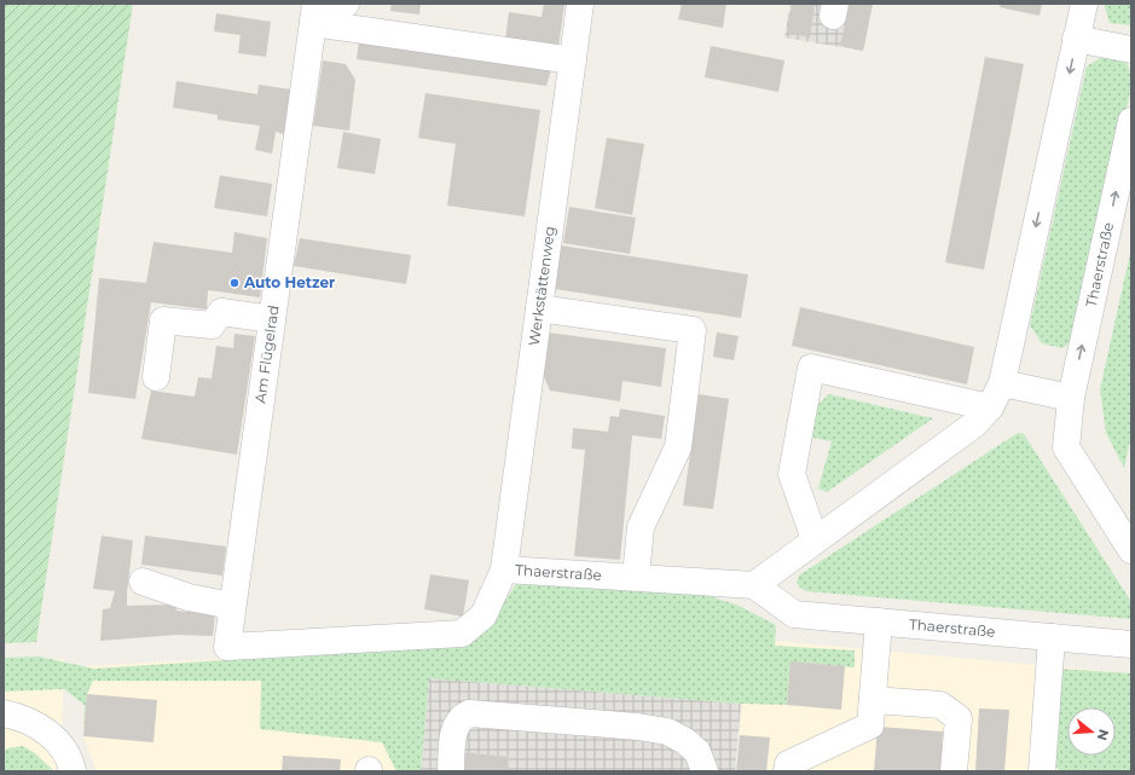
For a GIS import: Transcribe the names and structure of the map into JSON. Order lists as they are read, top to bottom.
{
  "streets": {
    "street": ["Thaerstraße", "Werkstättenweg", "Am Flügelrad"]
  },
  "crossings": [
    ["Thaerstraße", "Werkstättenweg"],
    ["Thaerstraße", "Am Flügelrad"]
  ],
  "places": ["Auto Hetzer"],
  "north": "right"
}
